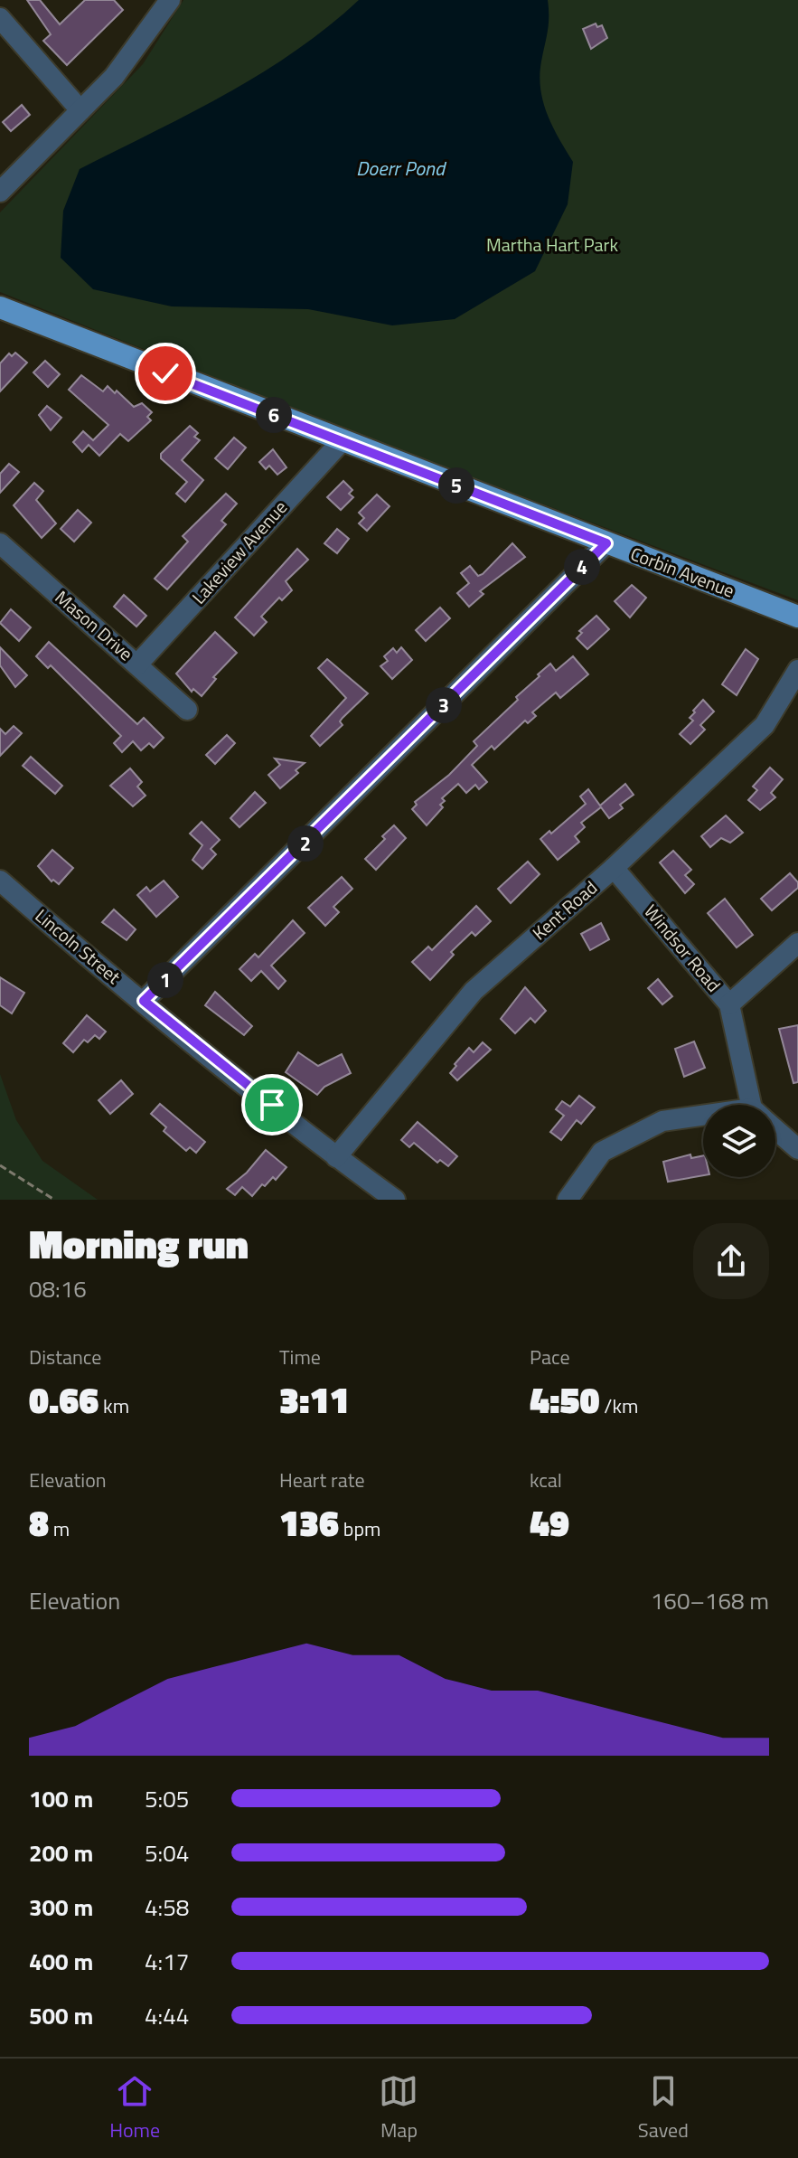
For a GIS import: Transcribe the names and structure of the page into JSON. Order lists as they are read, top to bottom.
{
  "streets": {
    "main road": ["Corbin Avenue"],
    "street": [
      "Lakeview Avenue",
      "Mason Drive",
      "Kent Road",
      "Lincoln Street",
      "Windsor Road"
    ]
  },
  "crossings": [
    ["Lakeview Avenue", "Corbin Avenue"],
    ["Lakeview Avenue", "Mason Drive"],
    ["Kent Road", "Lincoln Street"],
    ["Kent Road", "Windsor Road"]
  ],
  "water": ["Doerr Pond"],
  "parks": ["Martha Hart Park"],
  "page": {
    "pins": [
      "6",
      "5",
      "4",
      "3",
      "2",
      "1"
    ],
    "heading": ["Morning run", "08:16"],
    "stats": [
      ["Distance", "0.66 km"],
      ["Time", "3:11"],
      ["Pace", "4:50 /km"],
      ["Elevation", "8 m"],
      ["Heart rate", "136 bpm"],
      ["kcal", "49"]
    ],
    "chart": ["Elevation", "160–168 m"],
    "list": [
      {
        "name": "100 m",
        "note": "5:05"
      },
      {
        "name": "200 m",
        "note": "5:04"
      },
      {
        "name": "300 m",
        "note": "4:58"
      },
      {
        "name": "400 m",
        "note": "4:17"
      },
      {
        "name": "500 m",
        "note": "4:44"
      }
    ],
    "tabs": ["Home", "Map", "Saved"]
  }
}
